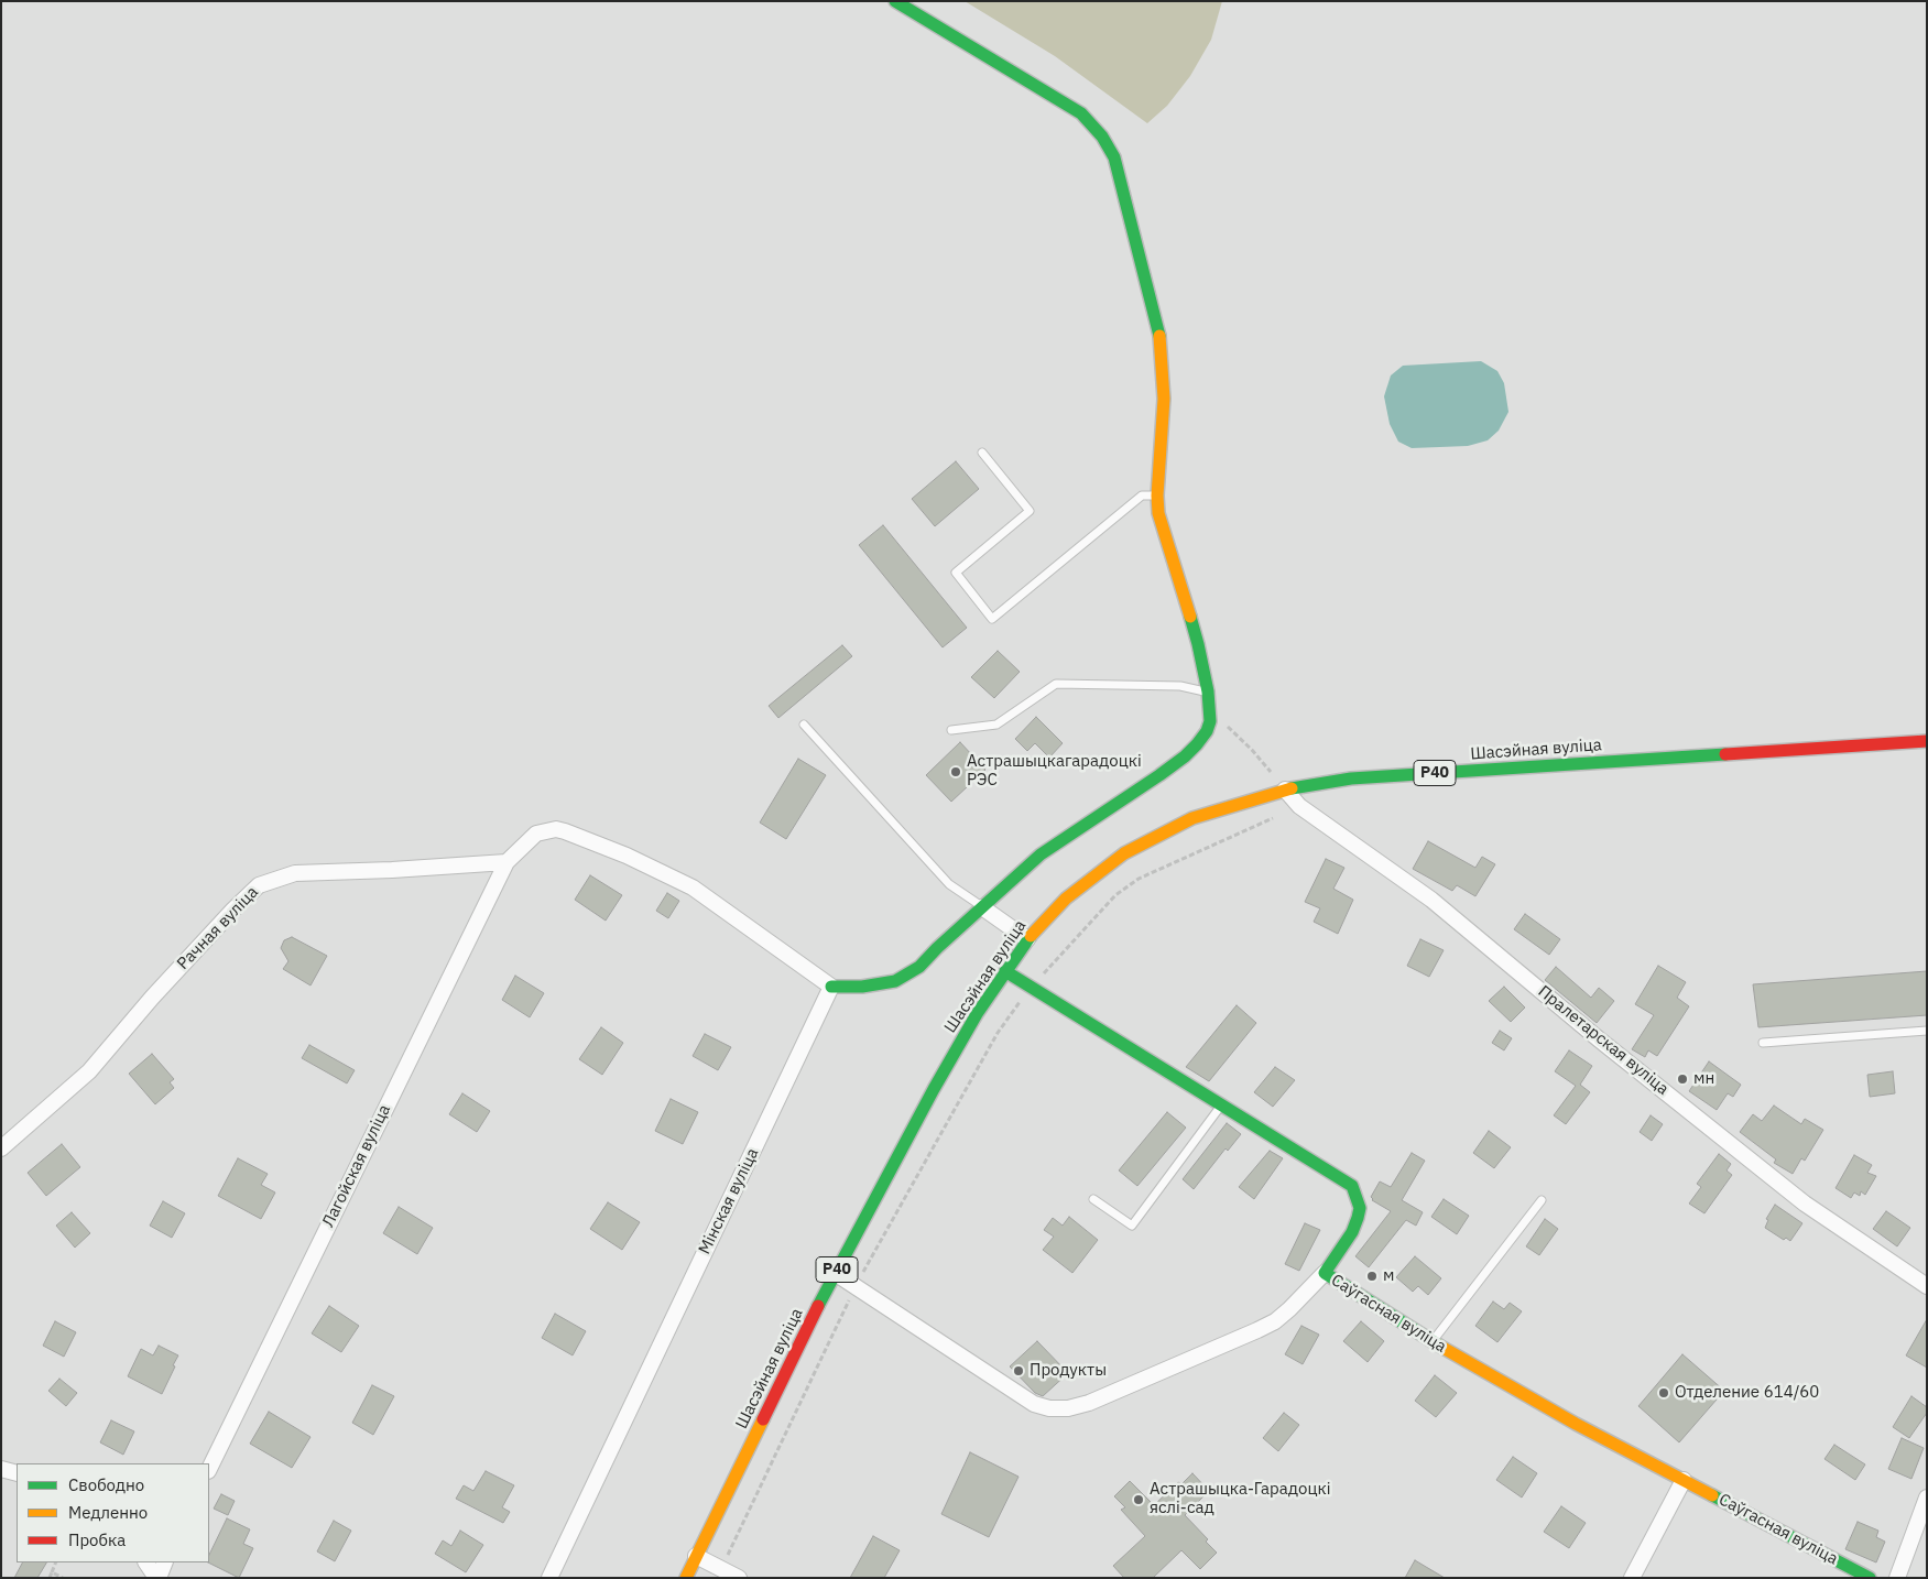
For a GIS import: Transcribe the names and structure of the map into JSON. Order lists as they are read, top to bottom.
{
  "streets": {
    "street": [
      "Шасэйная вуліца",
      "Р40",
      "Рачная вуліца",
      "Пралетарская вуліца",
      "Лагойская вуліца",
      "Мінская вуліца",
      "Саўгасная вуліца"
    ]
  },
  "crossings": [
    ["Шасэйная вуліца", "Пралетарская вуліца"],
    ["Шасэйная вуліца", "Саўгасная вуліца"],
    ["Рачная вуліца", "Лагойская вуліца"],
    ["Лагойская вуліца", "Мінская вуліца"]
  ],
  "places": [
    "Астрашыцкагарадоцкі РЭС",
    "мн",
    "м",
    "Продукты",
    "Отделение 614/60",
    "Астрашыцка-Гарадоцкі яслі-сад"
  ],
  "legend": ["Свободно", "Медленно", "Пробка"]
}
